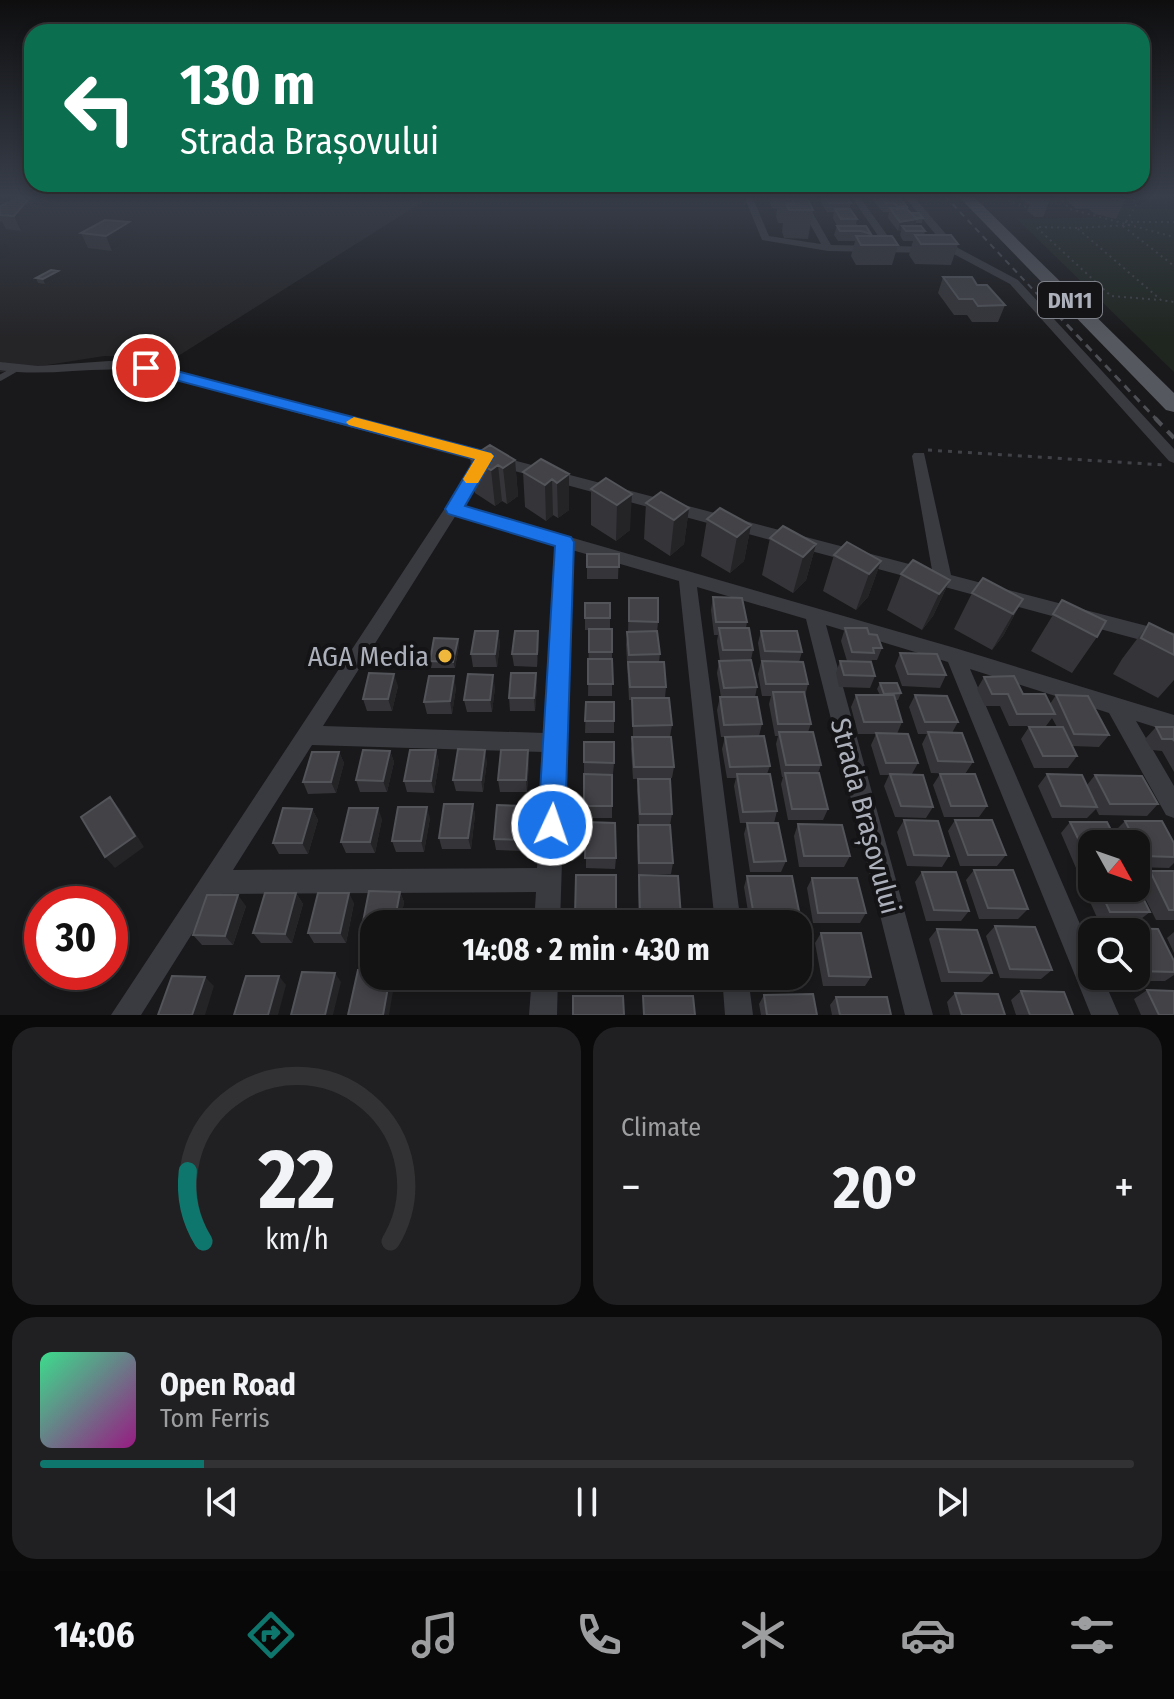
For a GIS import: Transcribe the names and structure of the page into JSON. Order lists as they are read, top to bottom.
{
  "streets": {
    "main road": ["DN11"],
    "street": ["Strada Brașovului"]
  },
  "places": ["AGA Media"],
  "north": "bottom right",
  "page": {
    "turn": ["130 m", "Strada Brașovului"],
    "limit": "30",
    "trip": "14:08 · 2 min · 430 m",
    "tile": "Climate",
    "heat": ["−", "20°", "+"],
    "song": ["Open Road", "Tom Ferris"],
    "tabs": "14:06",
    "gauge": ["22", "km/h"]
  }
}
